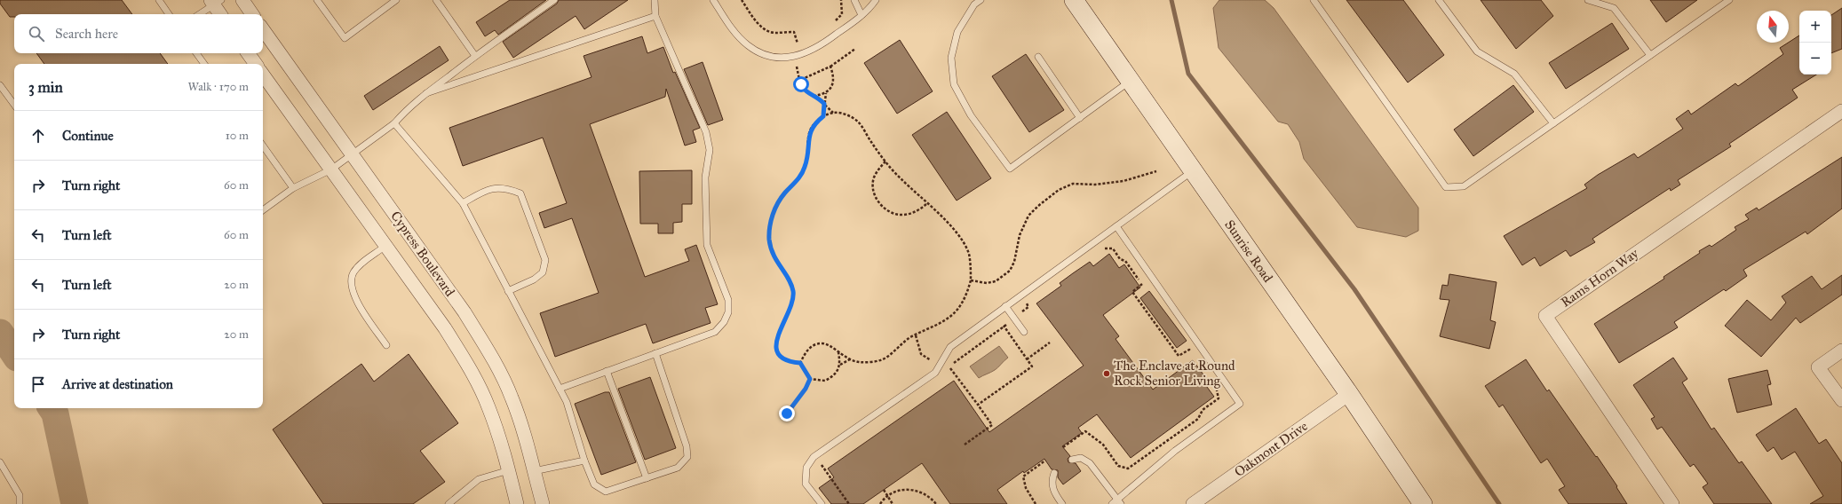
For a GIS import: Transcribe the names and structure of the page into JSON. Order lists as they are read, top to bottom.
{
  "streets": {
    "main road": ["Sunrise Road"],
    "street": ["Cypress Boulevard", "Rams Horn Way", "Oakmont Drive"]
  },
  "crossings": [
    ["Sunrise Road", "Oakmont Drive"]
  ],
  "places": ["The Enclave at Round Rock Senior Living"],
  "north": "top",
  "page": {
    "map_buttons": ["+", "−"],
    "search": "Search here",
    "heading": ["3 min", "Walk · 170 m"],
    "list": [
      ["Continue", "10 m"],
      ["Turn right", "60 m"],
      ["Turn left", "60 m"],
      ["Turn left", "20 m"],
      ["Turn right", "20 m"],
      "Arrive at destination"
    ]
  }
}
